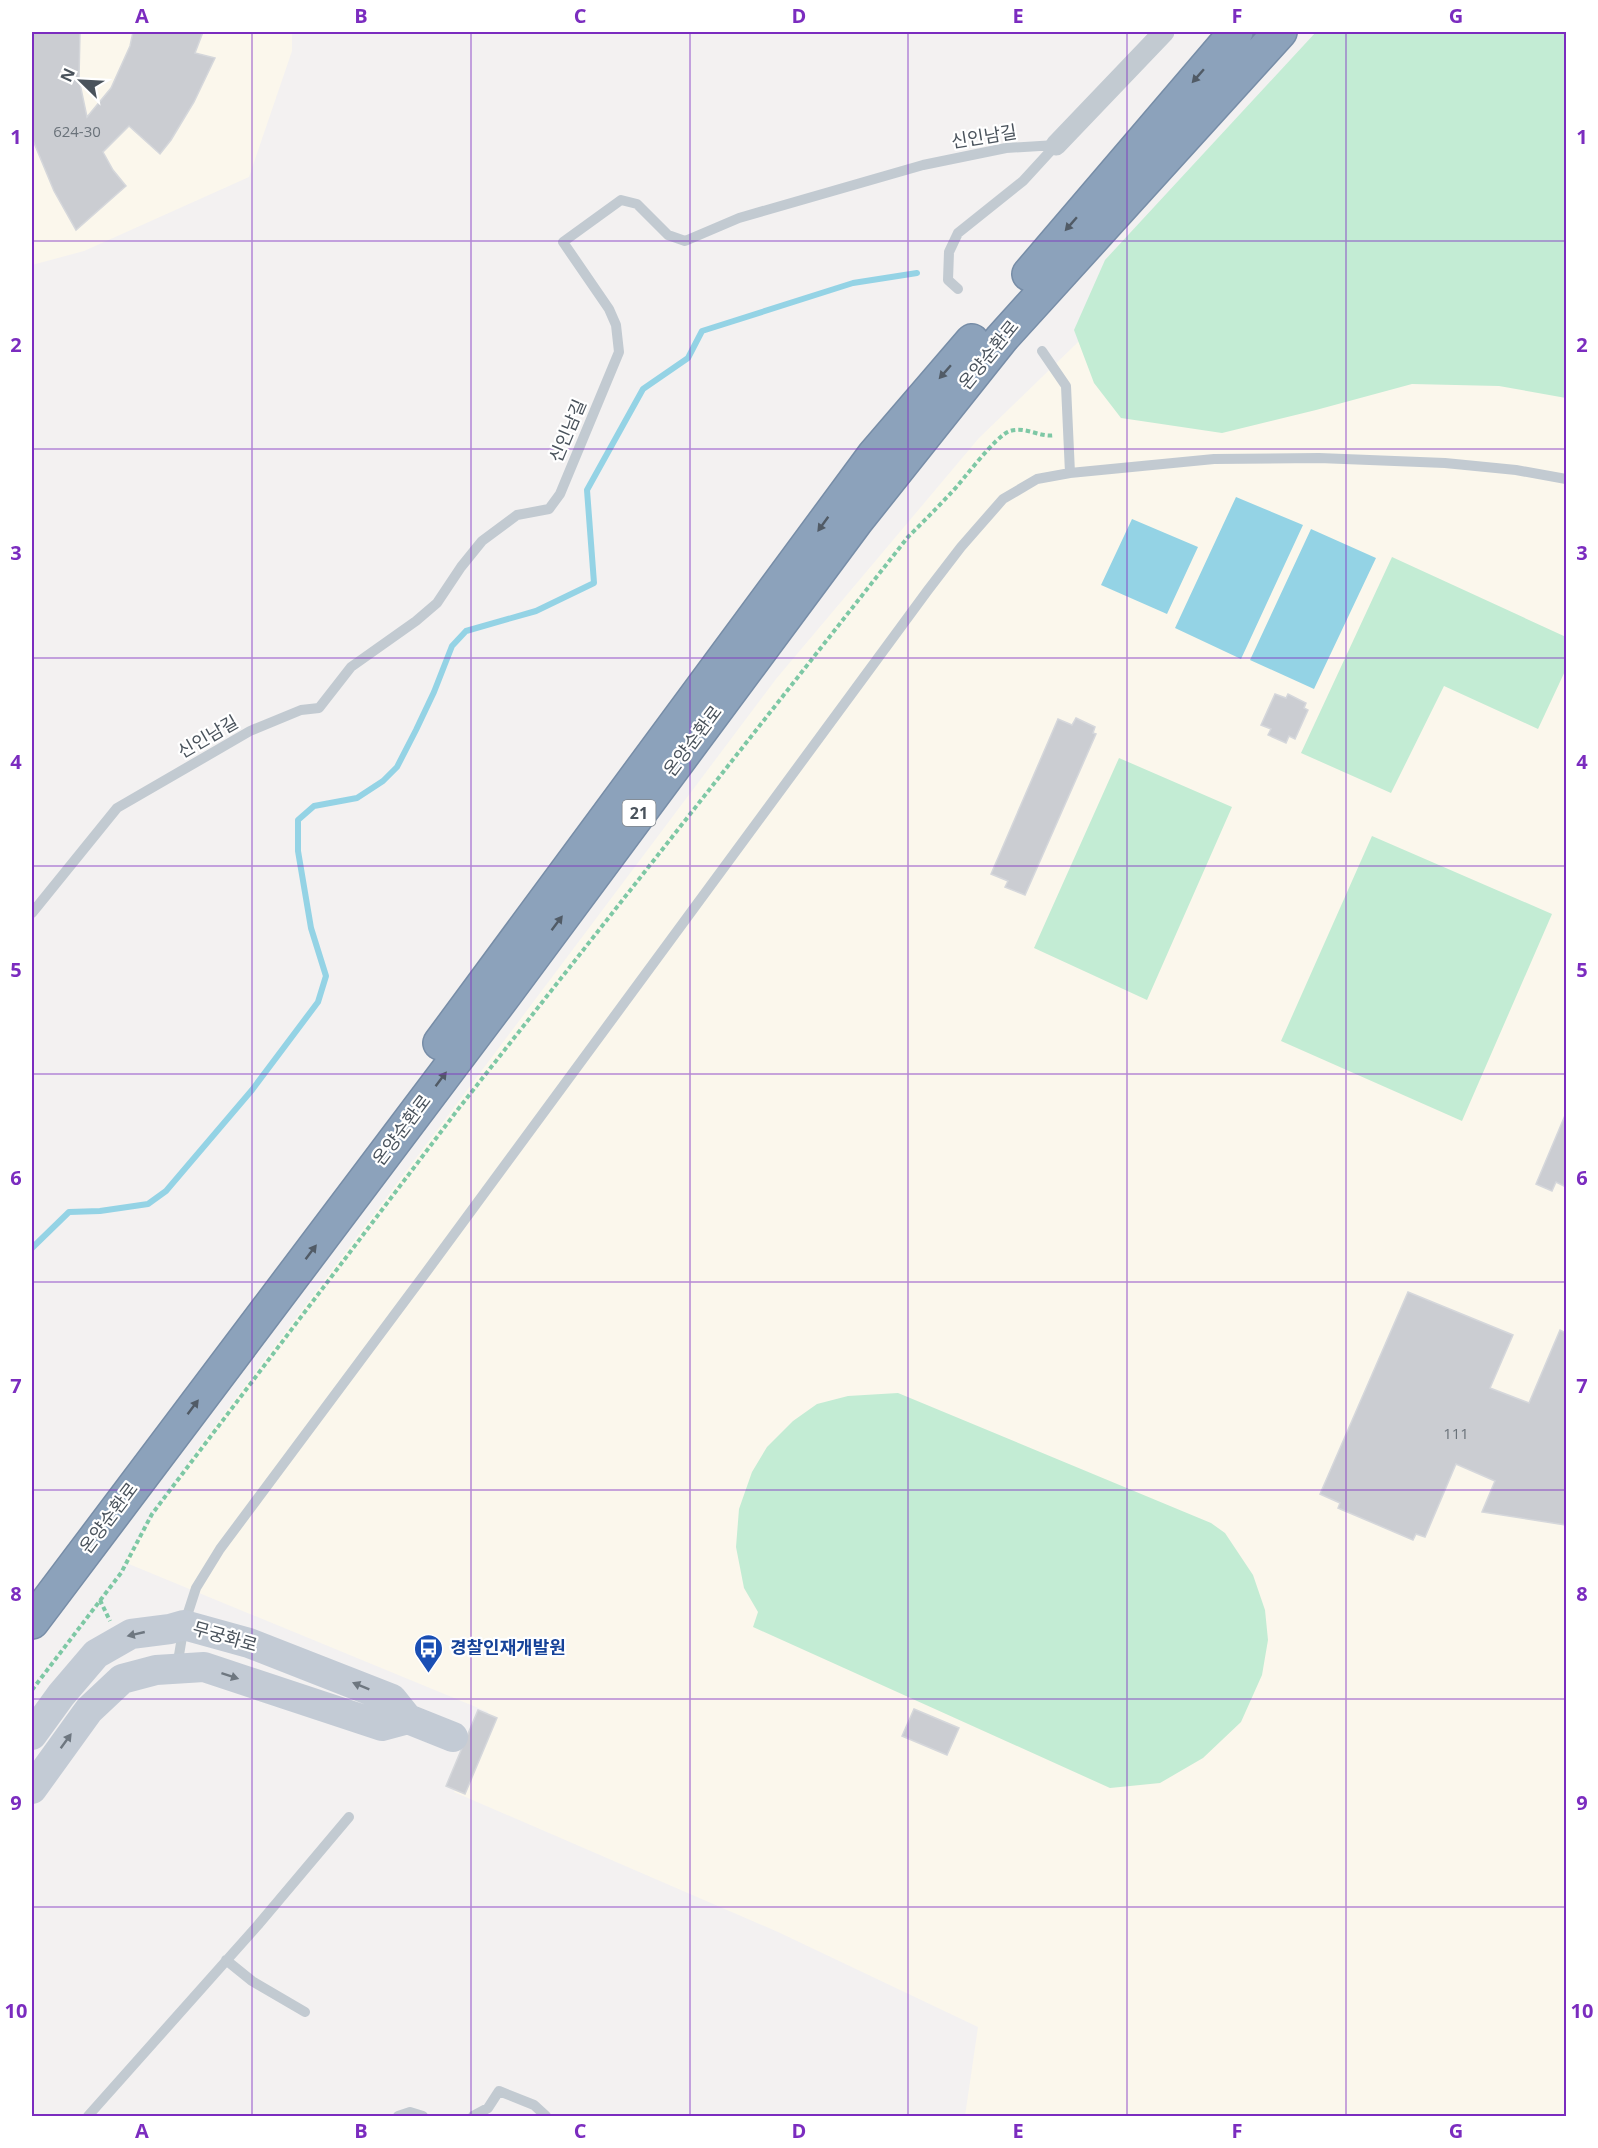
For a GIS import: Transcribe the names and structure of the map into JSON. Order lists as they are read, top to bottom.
{
  "streets": {
    "highway": ["온양순환로", "21"],
    "street": ["무궁화로"],
    "lane": ["신인남길"]
  },
  "places": {
    "bus stop": ["경찰인재개발원"]
  },
  "house_numbers": ["624-30", "111"],
  "north": "top left",
  "grid": {
    "columns": [
      "A",
      "B",
      "C",
      "D",
      "E",
      "F",
      "G"
    ],
    "rows": [
      "1",
      "2",
      "3",
      "4",
      "5",
      "6",
      "7",
      "8",
      "9",
      "10"
    ]
  }
}
